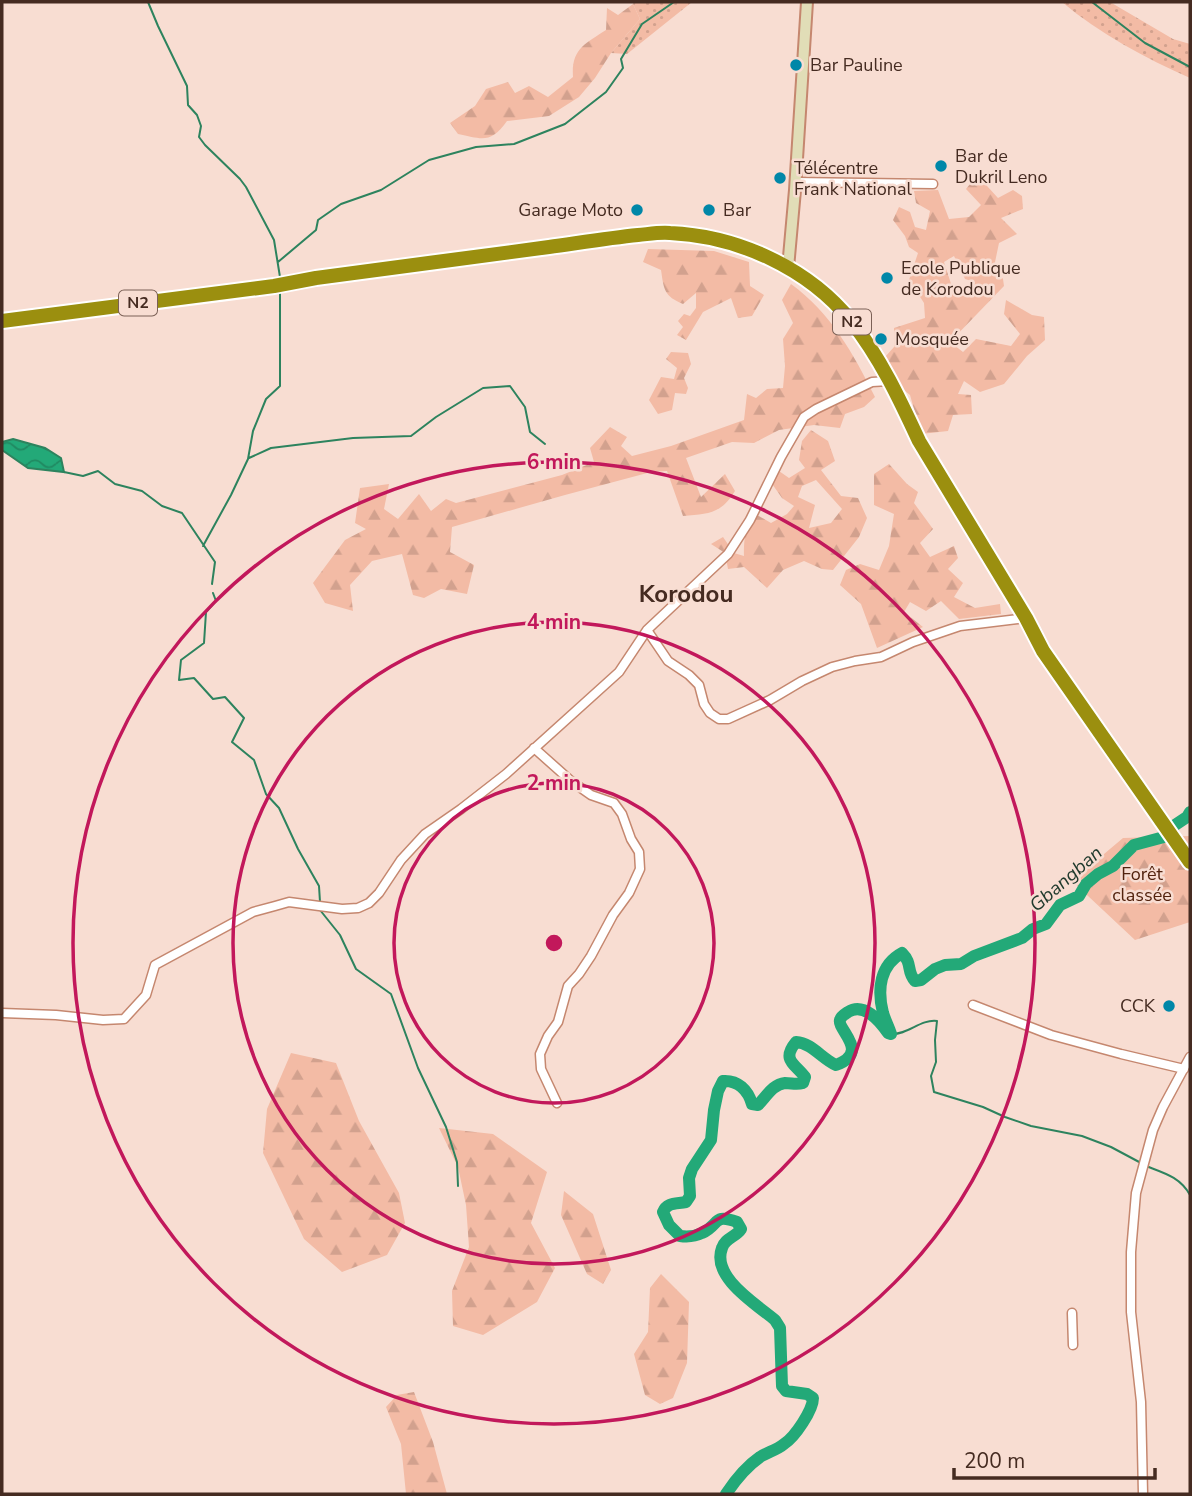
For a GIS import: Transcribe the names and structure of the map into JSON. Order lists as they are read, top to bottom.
{
  "streets": {
    "highway": ["N2"]
  },
  "districts": ["Korodou"],
  "water": ["Gbangban"],
  "parks": ["Forêt classée"],
  "places": [
    "Bar Pauline",
    "Bar de Dukril Leno",
    "Télécentre Frank National",
    "Garage Moto",
    "Bar",
    "Ecole Publique de Korodou",
    "Mosquée",
    "CCK"
  ],
  "scale_bar": "200 m",
  "rings": ["6 min", "4 min", "2 min"]
}
